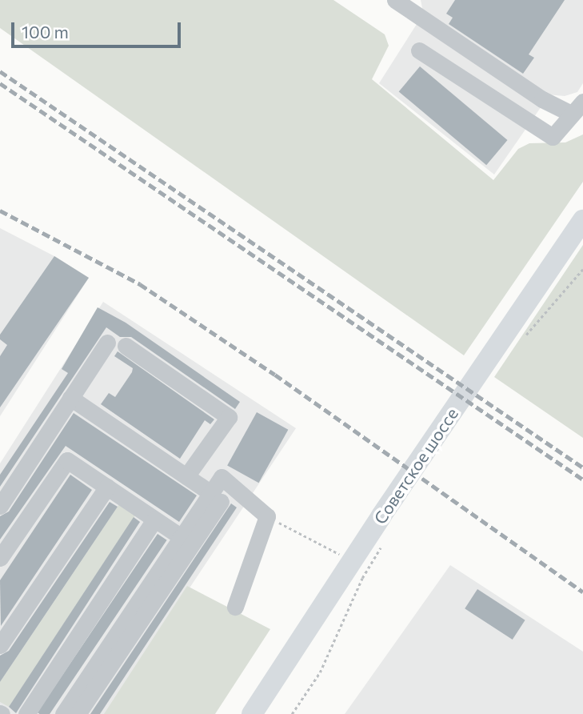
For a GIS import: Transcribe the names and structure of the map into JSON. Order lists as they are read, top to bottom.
{
  "streets": {
    "main road": ["Советское шоссе"]
  },
  "scale_bar": "100 m"
}
